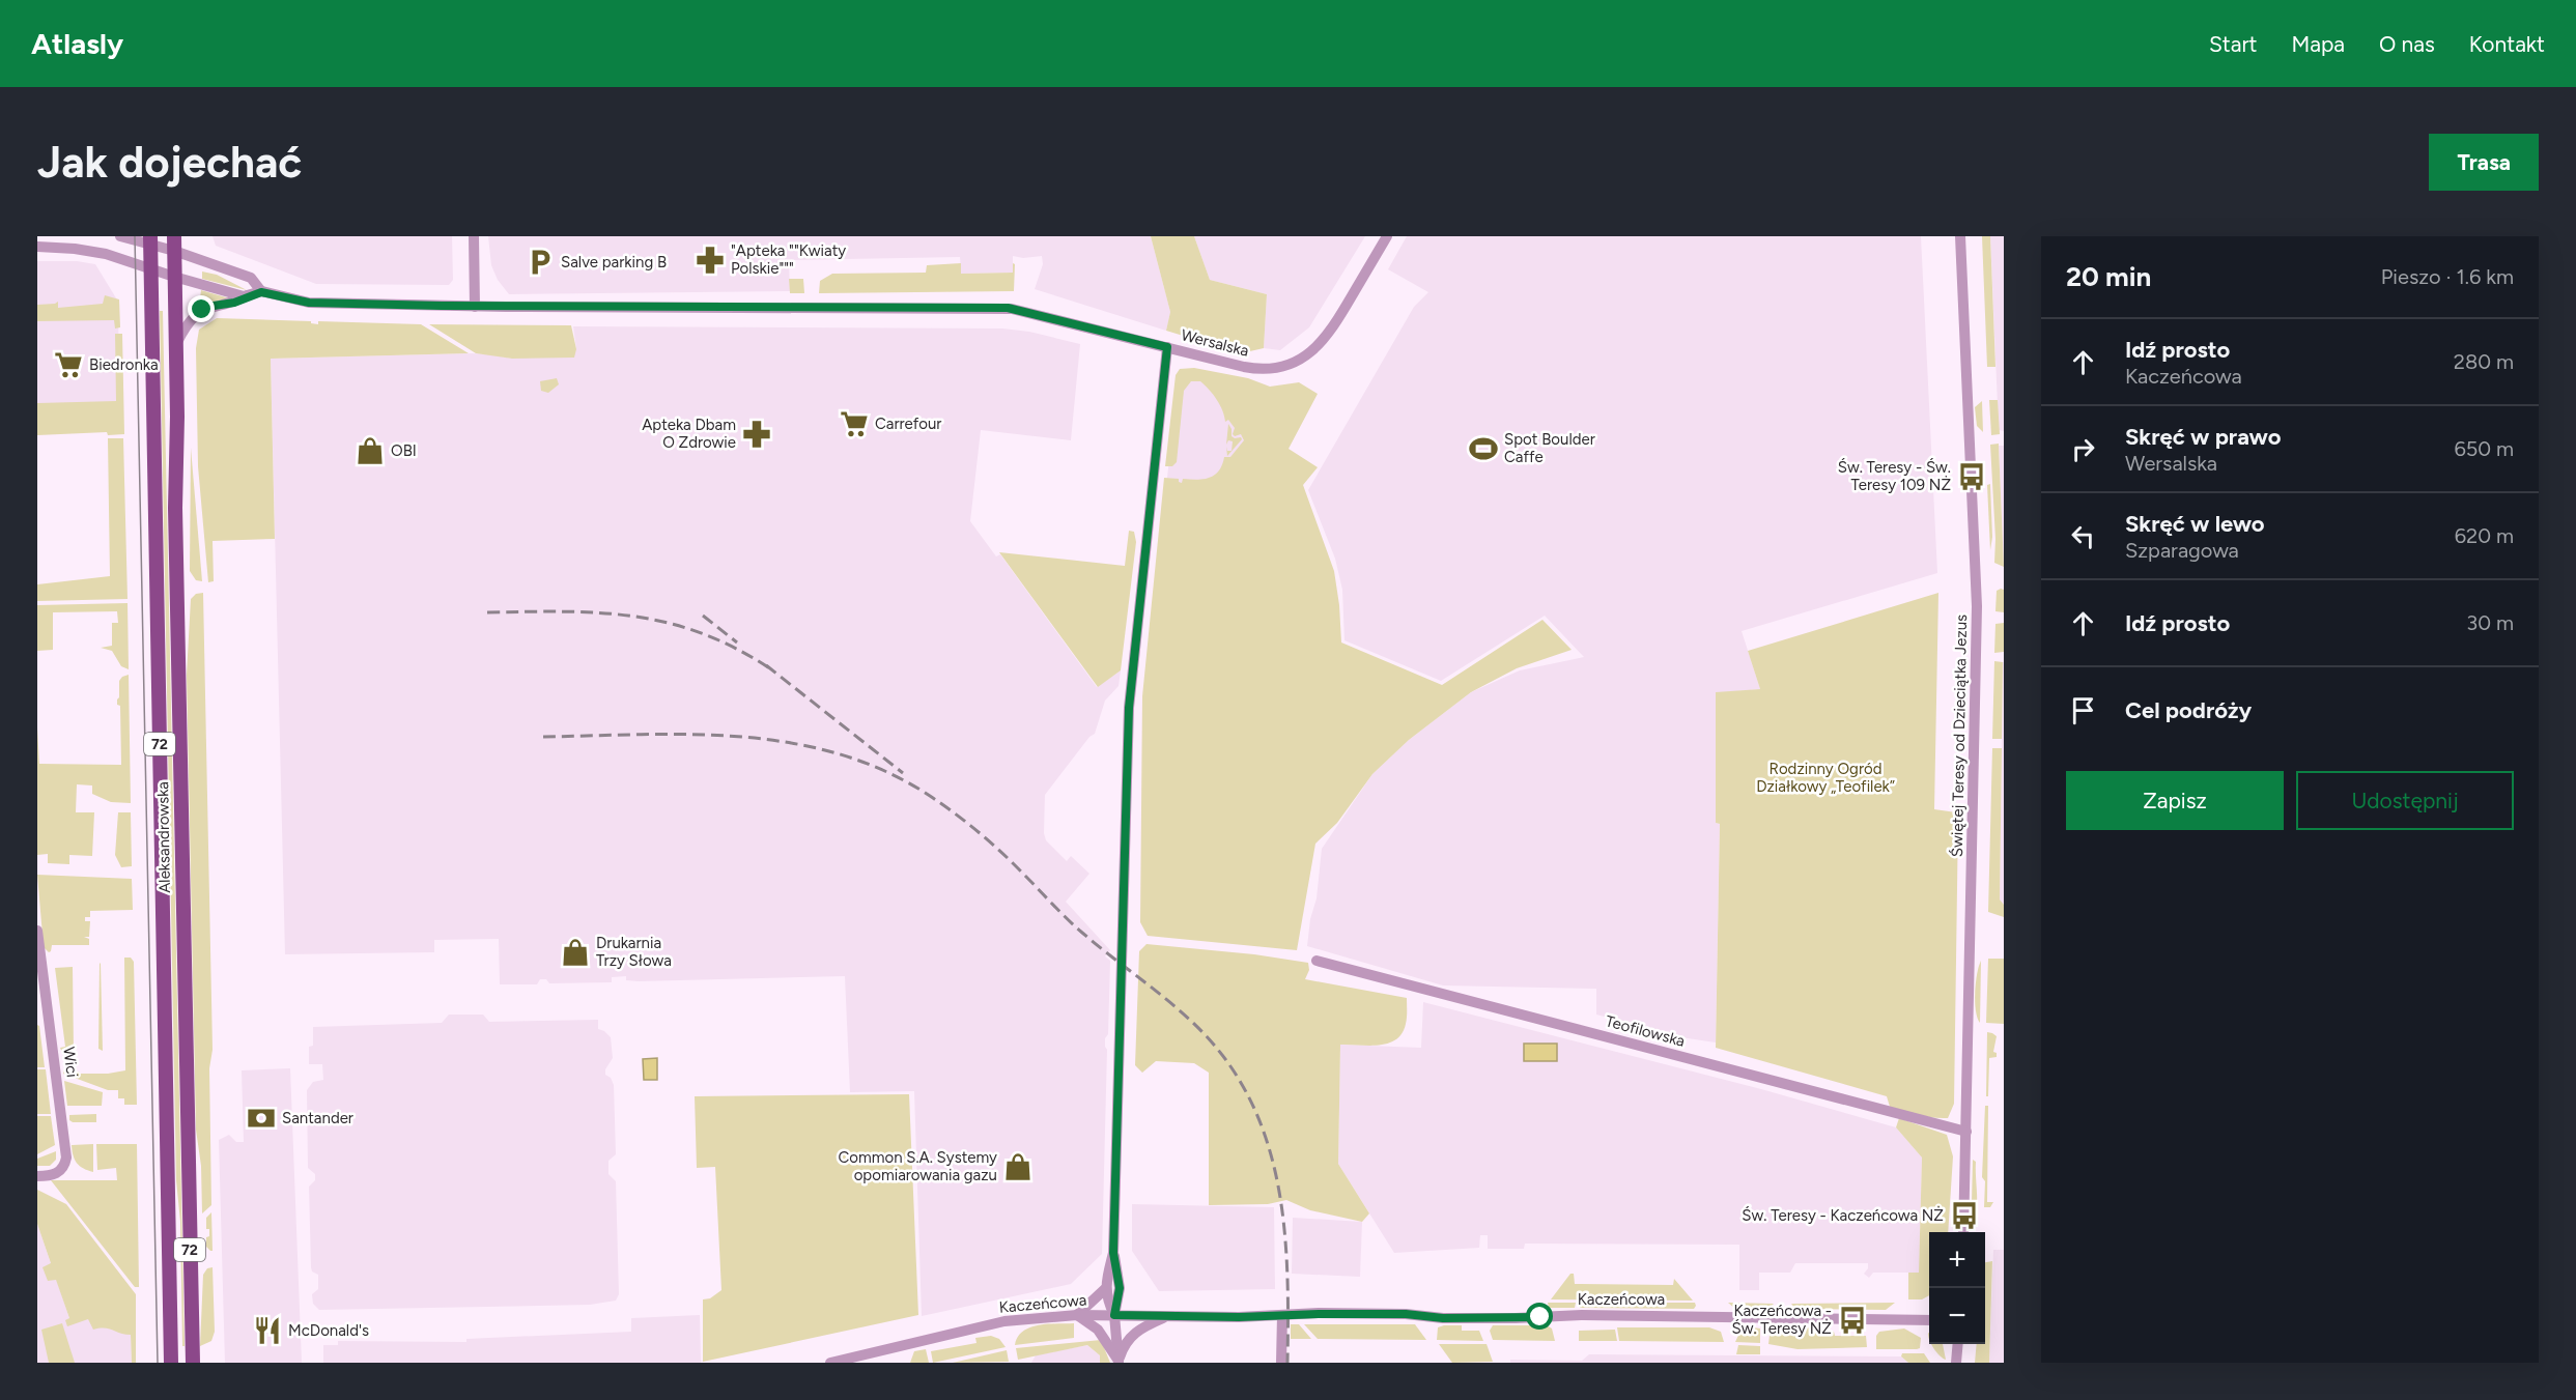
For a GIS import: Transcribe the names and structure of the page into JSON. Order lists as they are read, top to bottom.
{
  "streets": {
    "main road": ["72", "Aleksandrowska"],
    "street": [
      "Wersalska",
      "Świętej Teresy od Dzieciątka Jezus",
      "Teofilowska",
      "Wici",
      "Kaczeńcowa"
    ]
  },
  "crossings": [
    ["Wersalska", "Kaczeńcowa"],
    ["Świętej Teresy od Dzieciątka Jezus", "Teofilowska"]
  ],
  "parks": ["Rodzinny Ogród Działkowy „Teofilek”"],
  "places": {
    "pharmacy": ["\"Apteka \"\"Kwiaty Polskie\"\"\"", "Apteka Dbam O Zdrowie"],
    "parking": ["Salve parking B"],
    "supermarket": ["Biedronka", "Carrefour"],
    "sports": ["Spot Boulder Caffe"],
    "shop": ["OBI", "Drukarnia Trzy Słowa", "Common S.A. Systemy opomiarowania gazu"],
    "bus stop": ["Św. Teresy - Św. Teresy 109 NŻ", "Św. Teresy - Kaczeńcowa NŻ", "Kaczeńcowa - Św. Teresy NŻ"],
    "bank": ["Santander"],
    "restaurant": ["McDonald's"]
  },
  "page": {
    "header": "Atlasly",
    "nav": [
      "Start",
      "Mapa",
      "O nas",
      "Kontakt"
    ],
    "buttons": [
      "Trasa",
      ["Zapisz", "Udostępnij"]
    ],
    "title": "Jak dojechać",
    "heading": ["20 min", "Pieszo · 1.6 km"],
    "list": [
      ["Idź prosto", "Kaczeńcowa", "280 m"],
      ["Skręć w prawo", "Wersalska", "650 m"],
      ["Skręć w lewo", "Szparagowa", "620 m"],
      ["Idź prosto", "30 m"],
      "Cel podróży"
    ],
    "map_buttons": ["+", "−"]
  }
}
